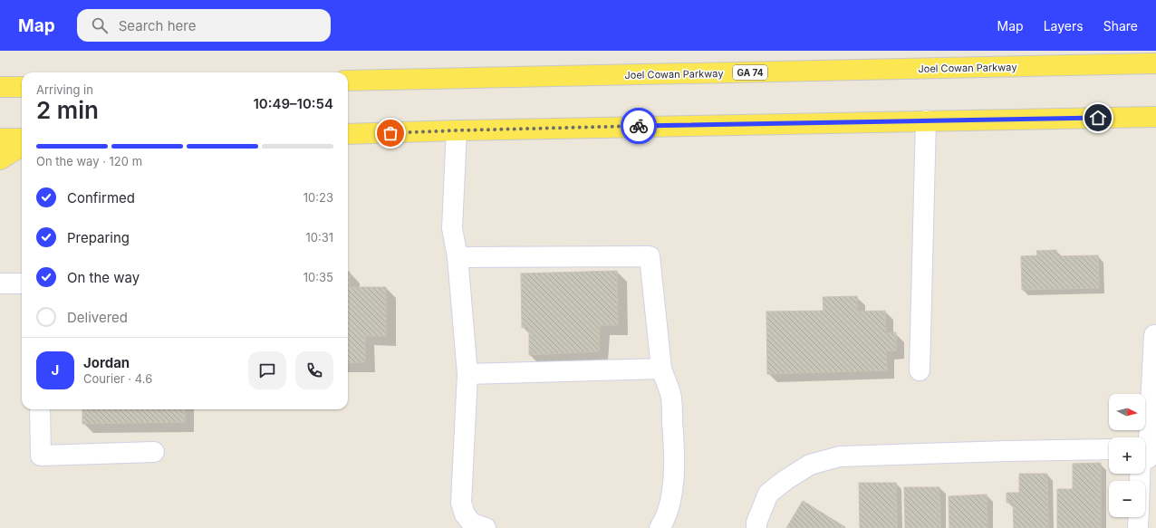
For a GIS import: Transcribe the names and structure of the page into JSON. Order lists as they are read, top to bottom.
{
  "streets": {
    "main road": ["Joel Cowan Parkway", "GA 74"]
  },
  "north": "right",
  "page": {
    "header": "Map",
    "search": "Search here",
    "nav": ["Map", "Layers", "Share"],
    "heading": ["2 min", "Arriving in", "10:49–10:54"],
    "panel": ["Jordan", "Courier · 4.6"],
    "bar": "On the way · 120 m",
    "list": [
      ["Confirmed", "10:23"],
      ["Preparing", "10:31"],
      ["On the way", "10:35"],
      "Delivered"
    ],
    "round": "J",
    "map_buttons": ["+", "−"]
  }
}
